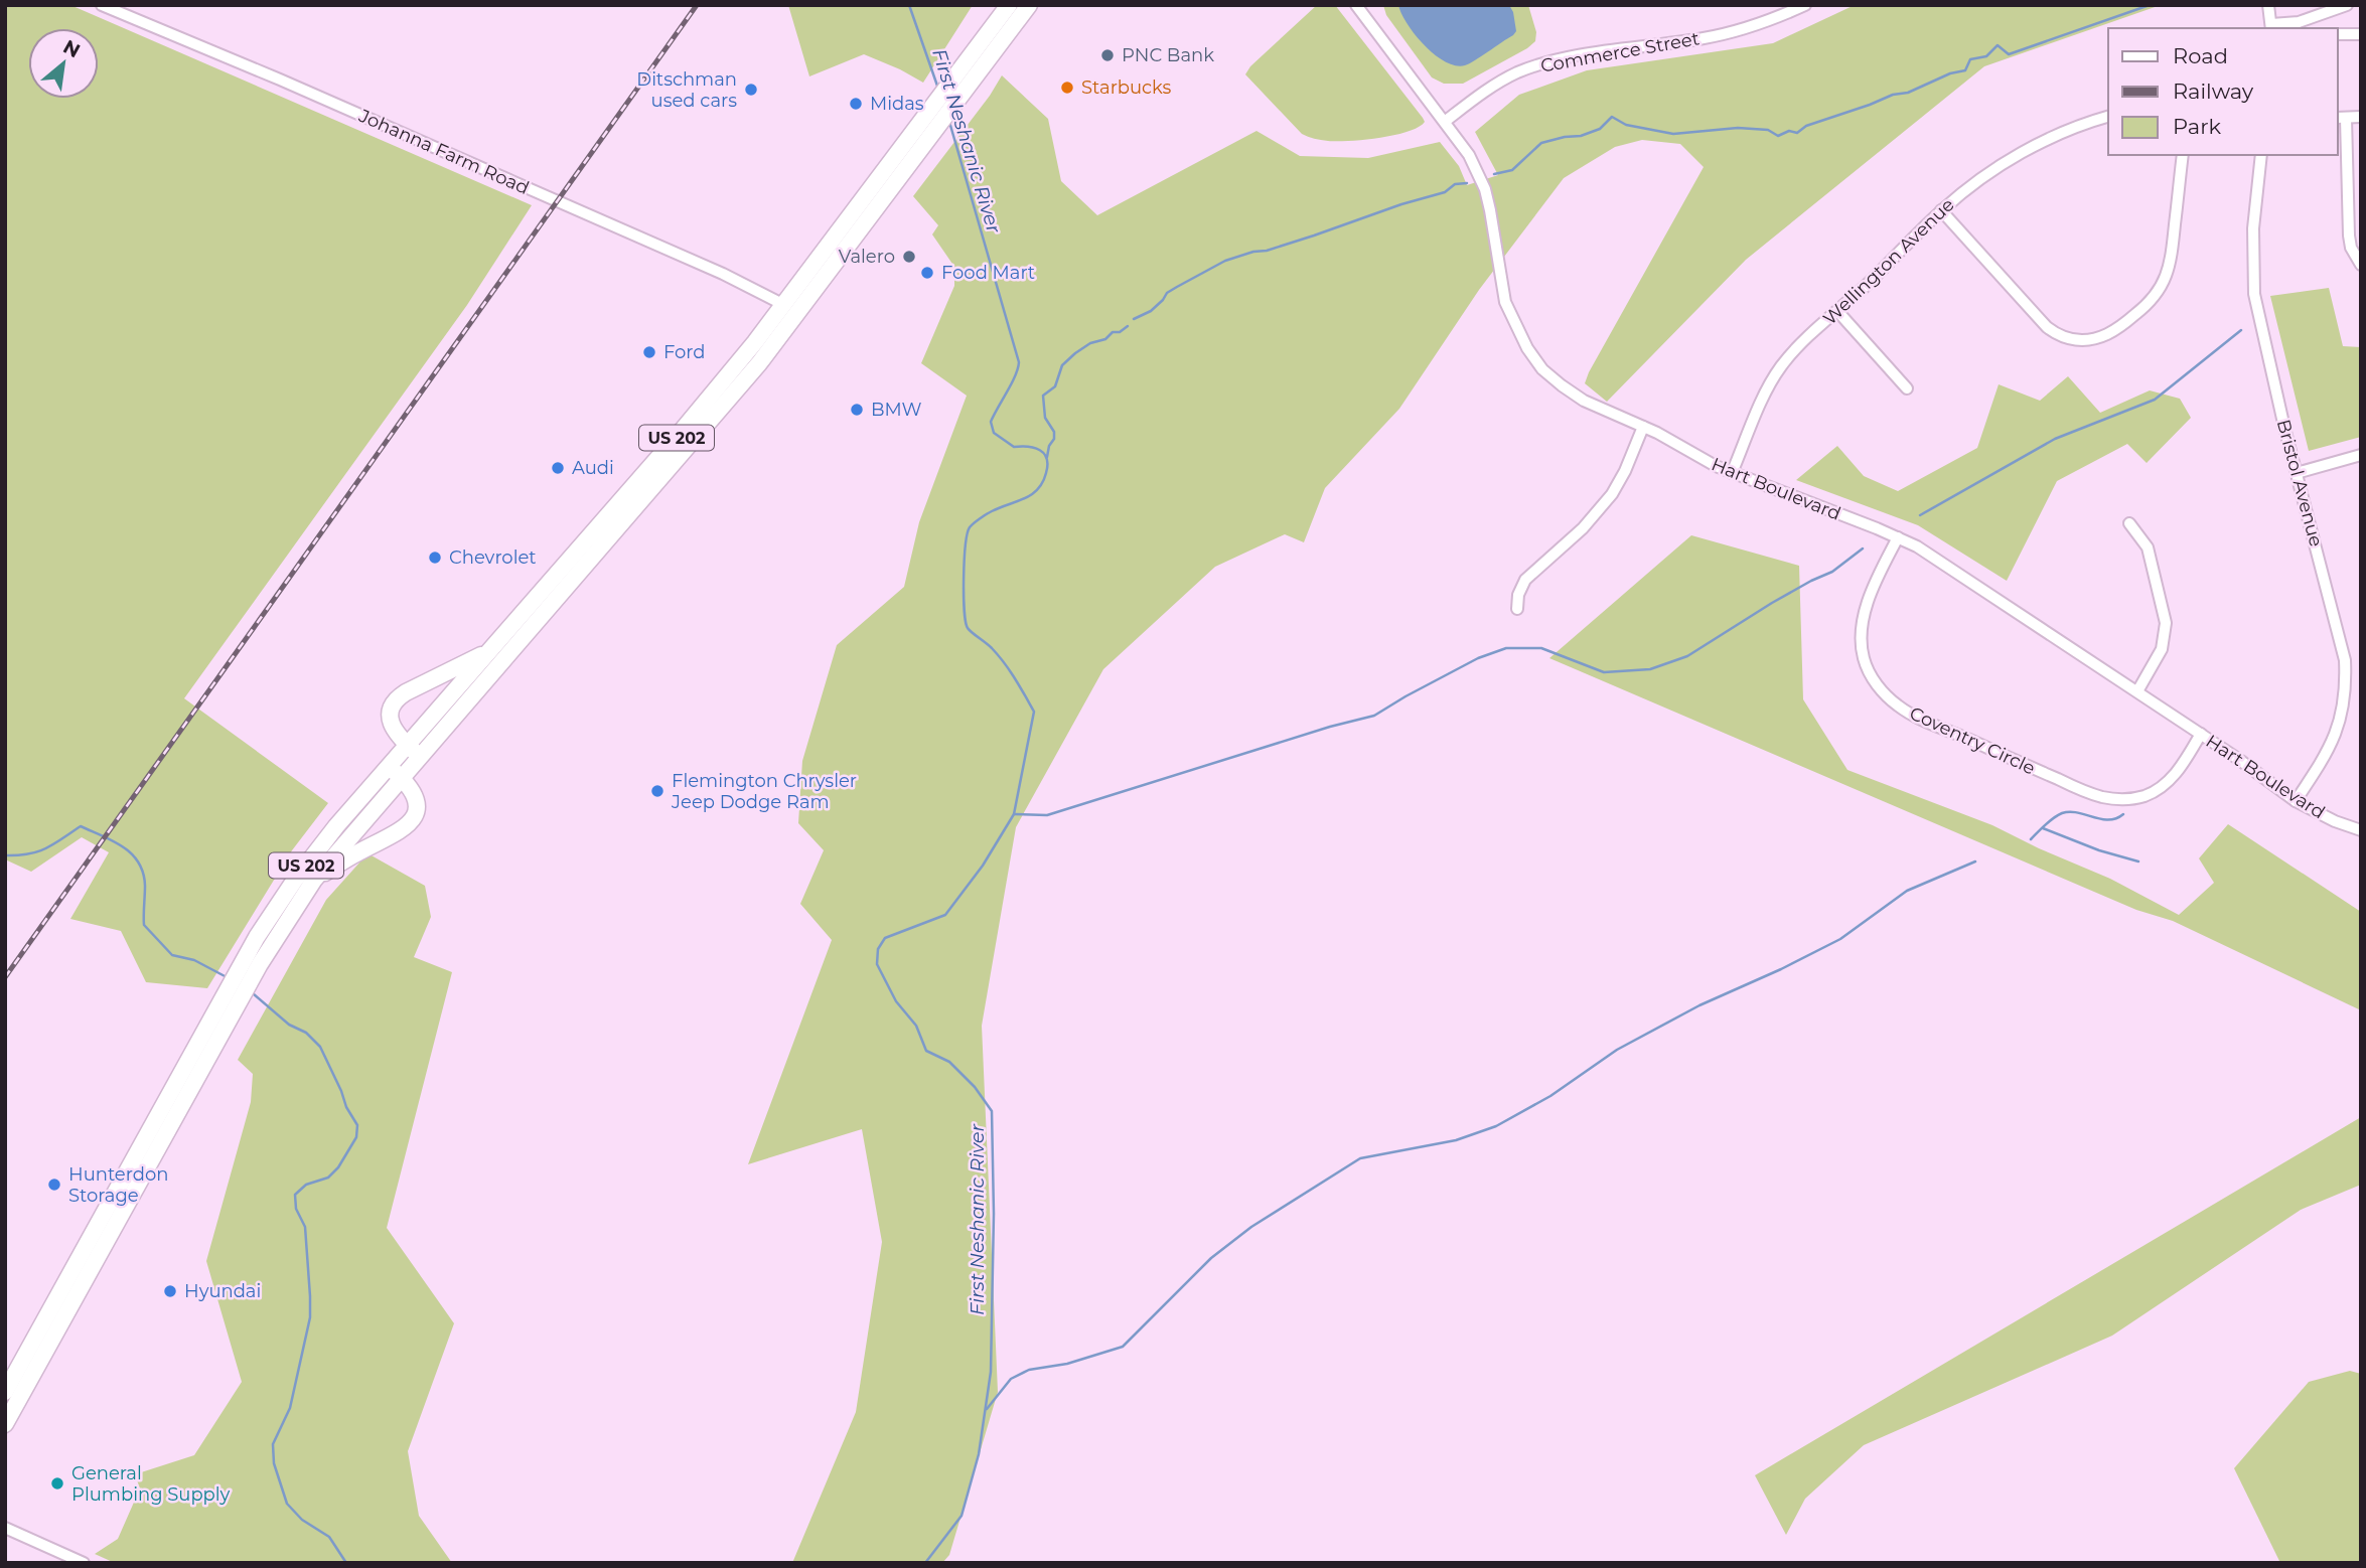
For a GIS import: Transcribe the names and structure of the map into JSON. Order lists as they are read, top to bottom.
{
  "streets": {
    "highway": ["US 202"],
    "street": [
      "Commerce Street",
      "Johanna Farm Road",
      "Wellington Avenue",
      "Bristol Avenue",
      "Hart Boulevard",
      "Coventry Circle"
    ]
  },
  "crossings": [
    ["Commerce Street", "Hart Boulevard"],
    ["Johanna Farm Road", "US 202"],
    ["Wellington Avenue", "Hart Boulevard"],
    ["Bristol Avenue", "Hart Boulevard"],
    ["Hart Boulevard", "Coventry Circle"]
  ],
  "water": ["First Neshanic River"],
  "places": [
    "PNC Bank",
    "Starbucks",
    "Ditschman used cars",
    "Midas",
    "Valero",
    "Food Mart",
    "Ford",
    "BMW",
    "Audi",
    "Chevrolet",
    "Flemington Chrysler Jeep Dodge Ram",
    "Hunterdon Storage",
    "Hyundai",
    "General Plumbing Supply"
  ],
  "legend": ["Road", "Railway", "Park"],
  "north": "top right"
}
